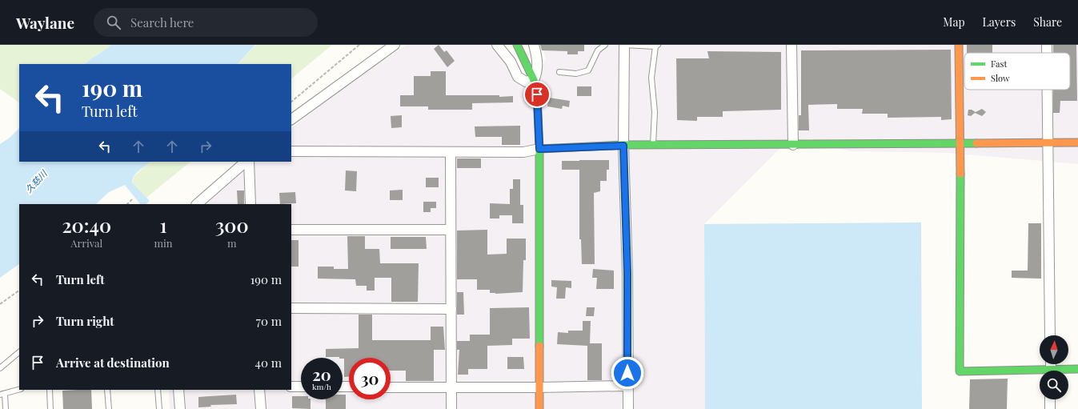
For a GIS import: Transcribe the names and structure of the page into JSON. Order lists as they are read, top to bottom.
{
  "water": ["久慈川"],
  "legend": ["Fast", "Slow"],
  "north": "top",
  "page": {
    "header": "Waylane",
    "search": "Search here",
    "nav": ["Map", "Layers", "Share"],
    "turn": ["190 m", "Turn left"],
    "eta": [
      "20:40",
      "Arrival",
      "1",
      "min",
      "300",
      "m"
    ],
    "list": [
      {
        "name": "Turn left",
        "value": "190 m"
      },
      {
        "name": "Turn right",
        "value": "70 m"
      },
      {
        "name": "Arrive at destination",
        "value": "40 m"
      }
    ],
    "speed": "20 km/h",
    "limit": "30"
  }
}
